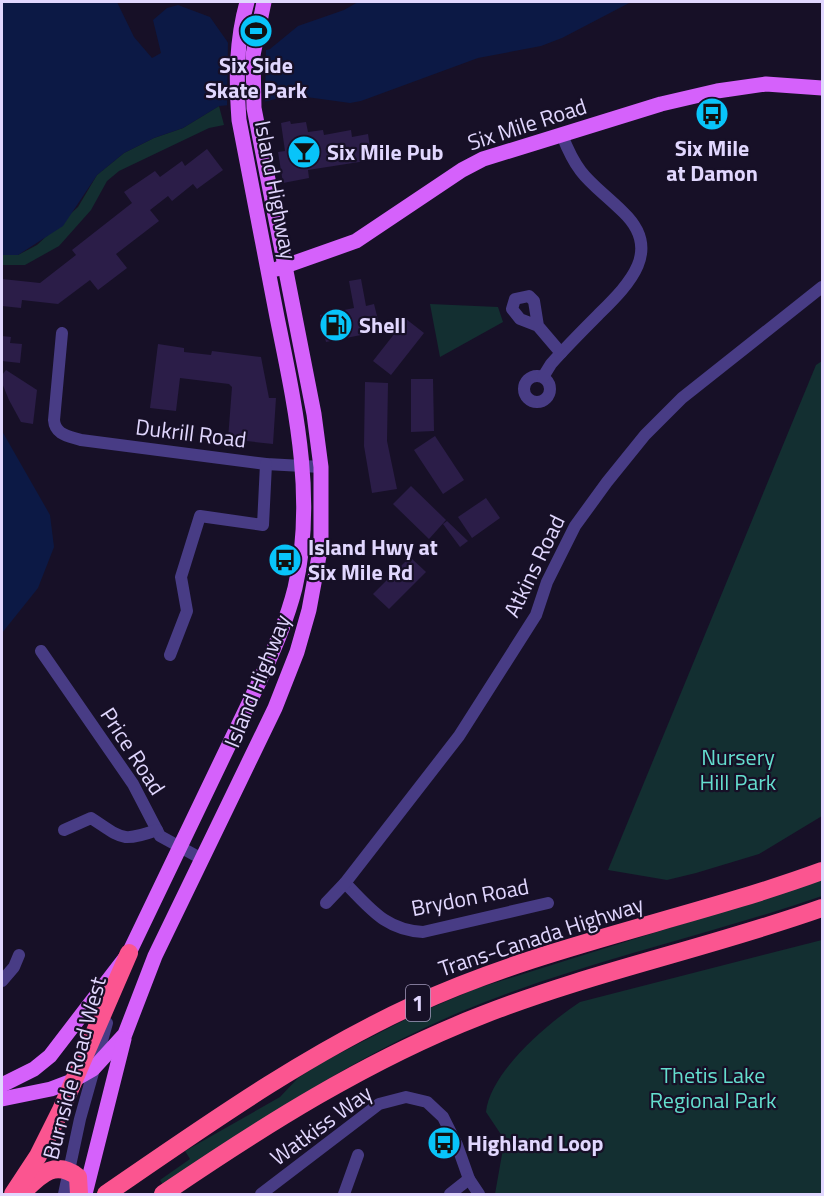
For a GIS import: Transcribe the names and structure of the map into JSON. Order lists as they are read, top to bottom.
{
  "streets": {
    "highway": ["Trans-Canada Highway", "1"],
    "main road": ["Six Mile Road", "Island Highway", "Burnside Road West"],
    "street": [
      "Dukrill Road",
      "Atkins Road",
      "Price Road",
      "Brydon Road",
      "Watkiss Way"
    ]
  },
  "crossings": [
    ["Six Mile Road", "Island Highway"],
    ["Island Highway", "Dukrill Road"],
    ["Island Highway", "Price Road"],
    ["Island Highway", "Burnside Road West"],
    ["Atkins Road", "Brydon Road"]
  ],
  "parks": ["Nursery Hill Park", "Thetis Lake Regional Park"],
  "places": {
    "sports": ["Six Side Skate Park"],
    "bus stop": ["Six Mile at Damon", "Island Hwy at Six Mile Rd", "Highland Loop"],
    "bar": ["Six Mile Pub"],
    "fuel station": ["Shell"]
  }
}
